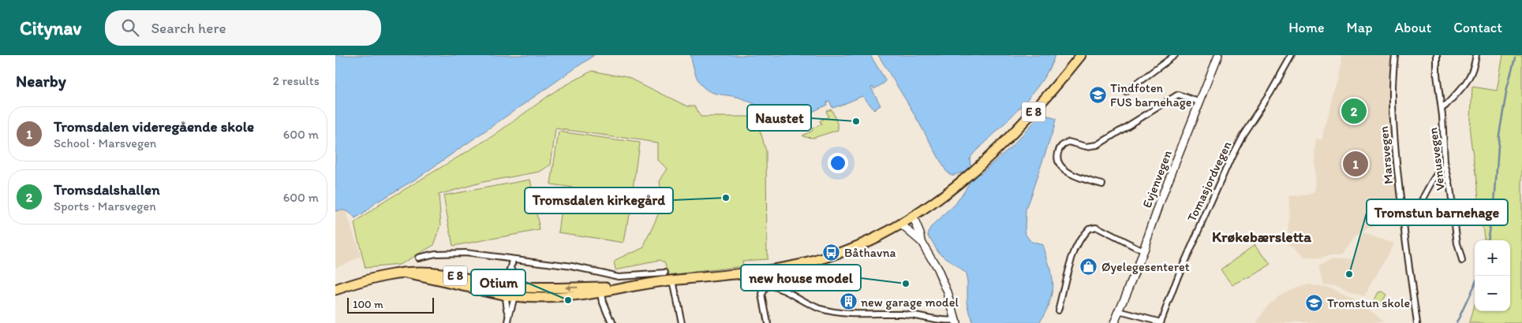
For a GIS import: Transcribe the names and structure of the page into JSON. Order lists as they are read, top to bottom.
{
  "streets": {
    "highway": ["E 8"],
    "street": [
      "Marsvegen",
      "Venusvegen",
      "Evjenvegen",
      "Tomasjordvegen"
    ]
  },
  "districts": ["Krøkebærsletta"],
  "places": {
    "school or university": ["Tindfoten FUS barnehage", "Tromstun skole"],
    "other": [
      "Naustet",
      "Tromsdalen kirkegård",
      "Tromstun barnehage",
      "new house model",
      "Otium"
    ],
    "bus stop": ["Båthavna"],
    "shop": ["Øyelegesenteret"],
    "building": ["new garage model"]
  },
  "scale_bar": "100 m",
  "page": {
    "header": "Citynav",
    "search": "Search here",
    "nav": [
      "Home",
      "Map",
      "About",
      "Contact"
    ],
    "heading": ["Nearby", "2 results"],
    "pins": ["2", "1"],
    "list": [
      {
        "mark": "1",
        "name": "Tromsdalen videregående skole",
        "note": "School · Marsvegen",
        "value": "600 m"
      },
      {
        "mark": "2",
        "name": "Tromsdalshallen",
        "note": "Sports · Marsvegen",
        "value": "600 m"
      }
    ],
    "map_buttons": ["+", "−"],
    "scale": "100 m"
  }
}
